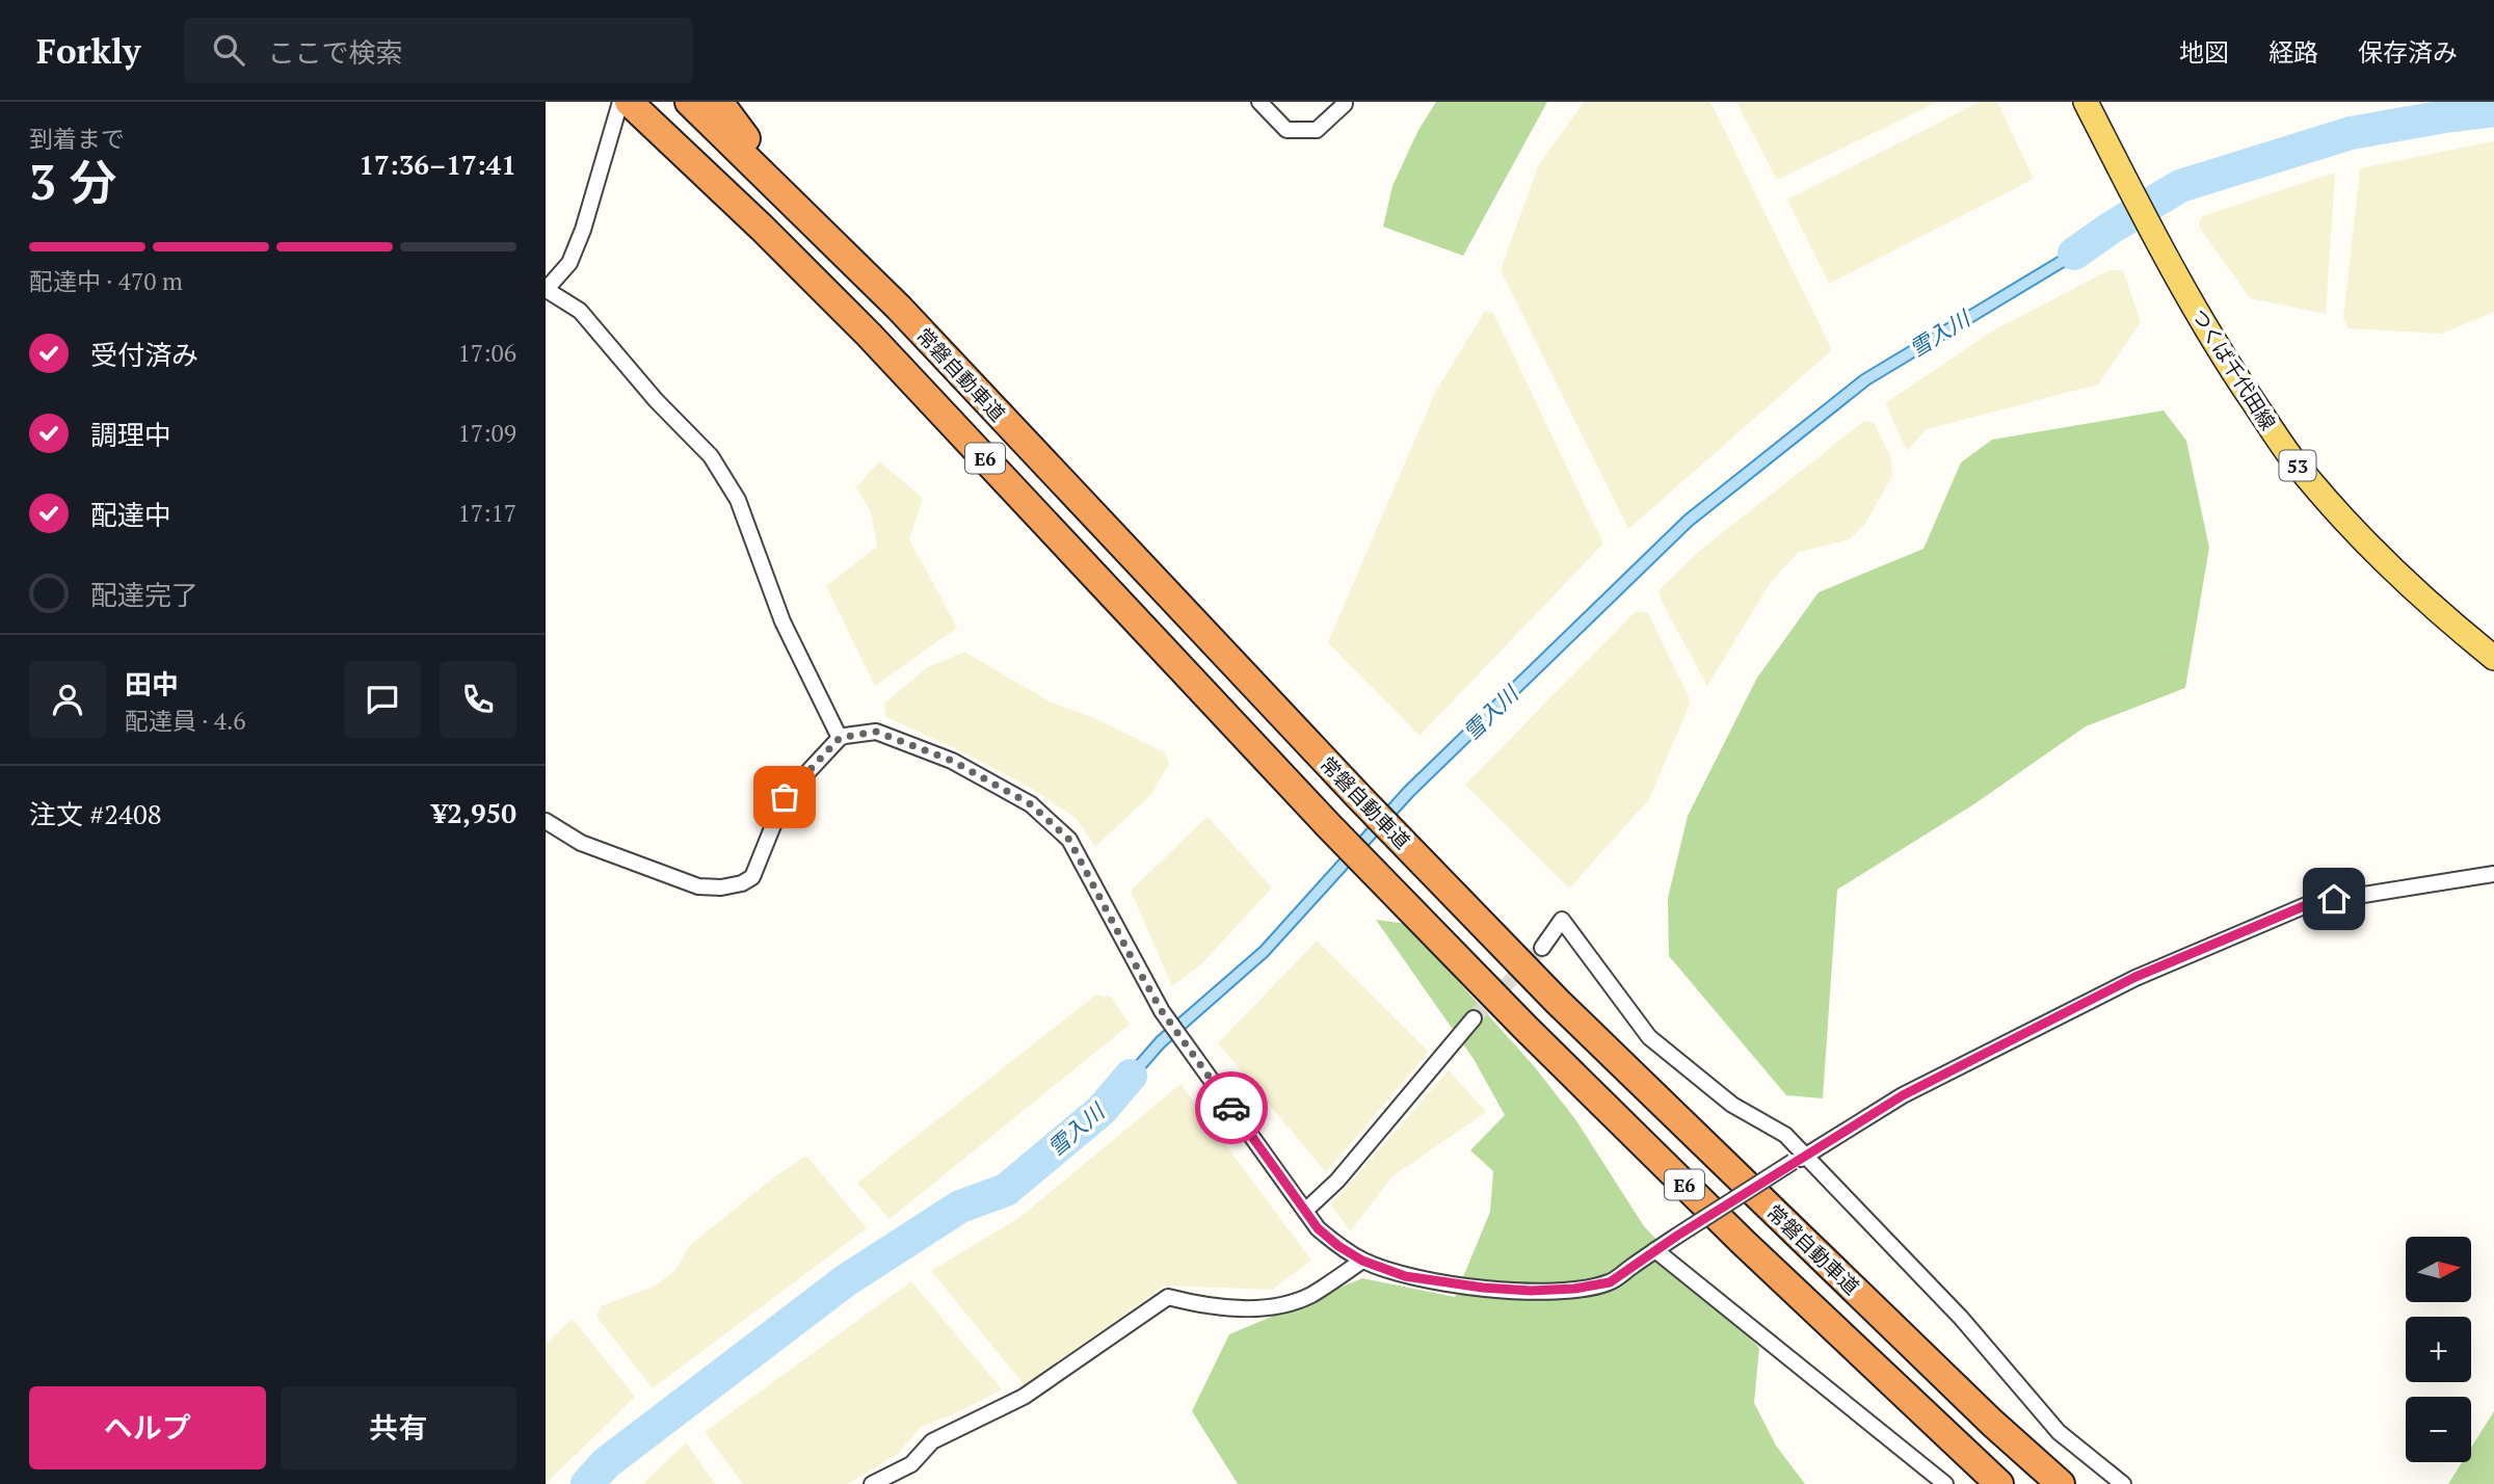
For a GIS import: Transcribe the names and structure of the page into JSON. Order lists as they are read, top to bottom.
{
  "streets": {
    "highway": ["常磐自動車道", "E6"],
    "main road": ["つくば千代田線", "53"]
  },
  "water": ["雪入川"],
  "north": "right",
  "page": {
    "header": "Forkly",
    "search": "ここで検索",
    "nav": ["地図", "経路", "保存済み"],
    "heading": ["3 分", "到着まで", "17:36–17:41"],
    "panel": [
      "田中",
      "配達員 · 4.6",
      "注文 #2408",
      "¥2,950"
    ],
    "bar": "配達中 · 470 m",
    "list": [
      ["受付済み", "17:06"],
      ["調理中", "17:09"],
      ["配達中", "17:17"],
      "配達完了"
    ],
    "map_buttons": ["+", "−"],
    "buttons": ["ヘルプ", "共有"]
  }
}
